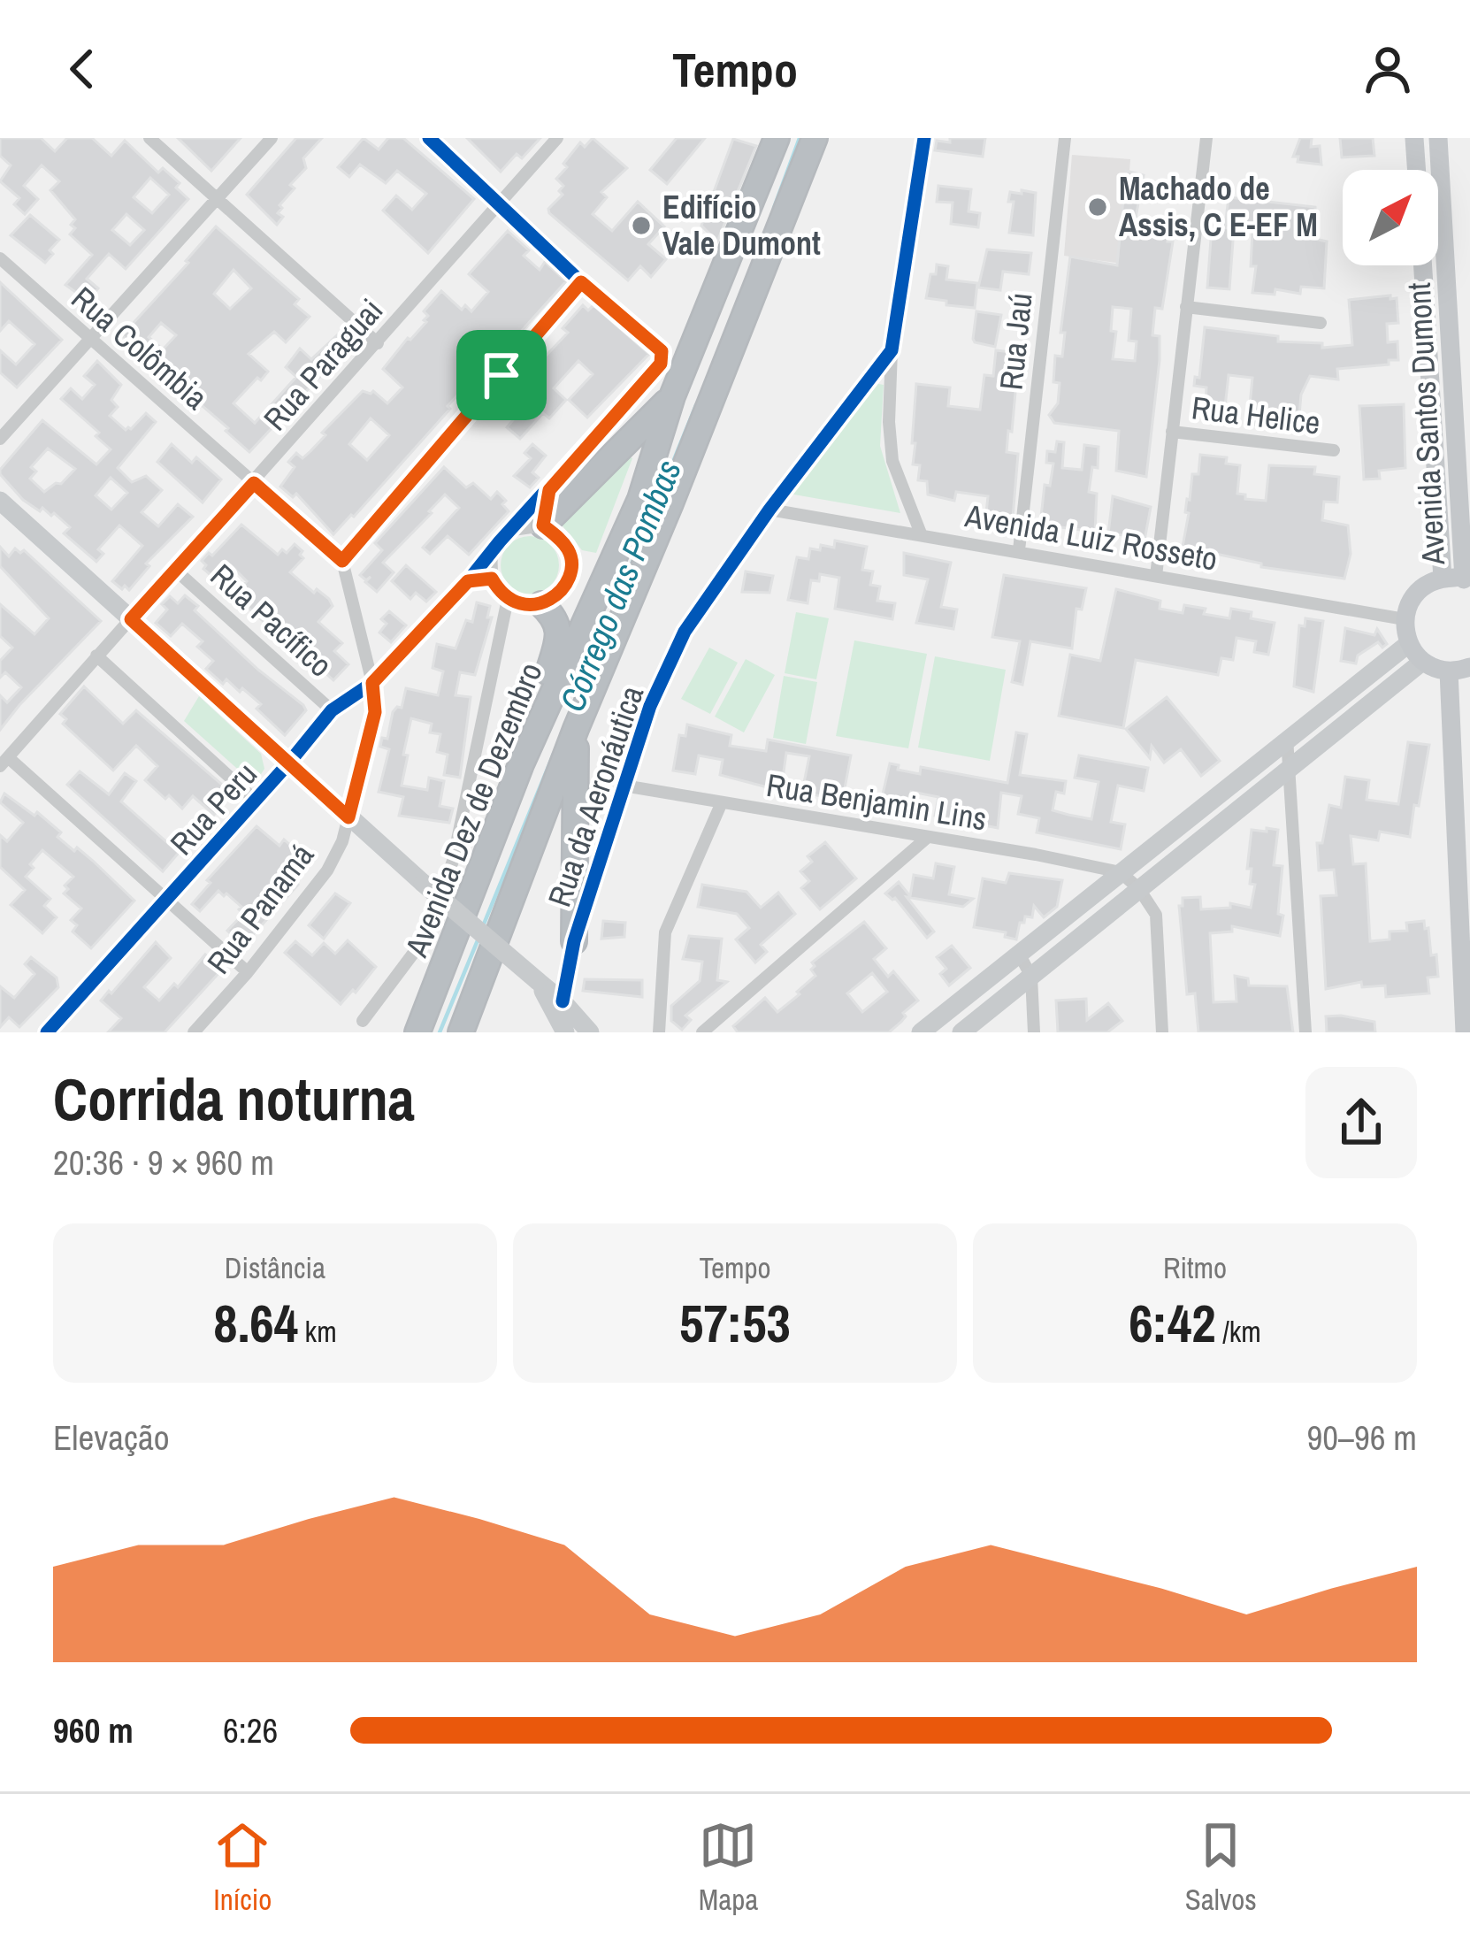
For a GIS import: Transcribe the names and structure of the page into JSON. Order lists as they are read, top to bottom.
{
  "streets": {
    "highway": ["Avenida Dez de Dezembro"],
    "main road": ["Avenida Santos Dumont"],
    "street": [
      "Rua Jaú",
      "Rua Colômbia",
      "Rua Paraguai",
      "Rua Helice",
      "Avenida Luiz Rosseto",
      "Rua Pacífico",
      "Rua da Aeronáutica",
      "Rua Benjamin Lins",
      "Rua Peru",
      "Rua Panamá"
    ]
  },
  "crossings": [
    ["Rua Jaú", "Avenida Luiz Rosseto"],
    ["Rua Colômbia", "Rua Paraguai"],
    ["Rua Paraguai", "Rua Pacífico"],
    ["Avenida Luiz Rosseto", "Rua da Aeronáutica"],
    ["Rua Pacífico", "Rua Peru"],
    ["Rua da Aeronáutica", "Rua Benjamin Lins"],
    ["Rua Peru", "Rua Panamá"]
  ],
  "water": ["Córrego das Pombas"],
  "places": ["Machado de Assis, C E-EF M", "Edifício Vale Dumont"],
  "north": "top right",
  "page": {
    "header": "Tempo",
    "heading": ["Corrida noturna", "20:36 · 9 × 960 m"],
    "stats": [
      ["Distância", "8.64 km"],
      ["Tempo", "57:53"],
      ["Ritmo", "6:42 /km"]
    ],
    "chart": ["Elevação", "90–96 m"],
    "list": [
      {
        "name": "960 m",
        "note": "6:26"
      }
    ],
    "tabs": ["Início", "Mapa", "Salvos"]
  }
}
